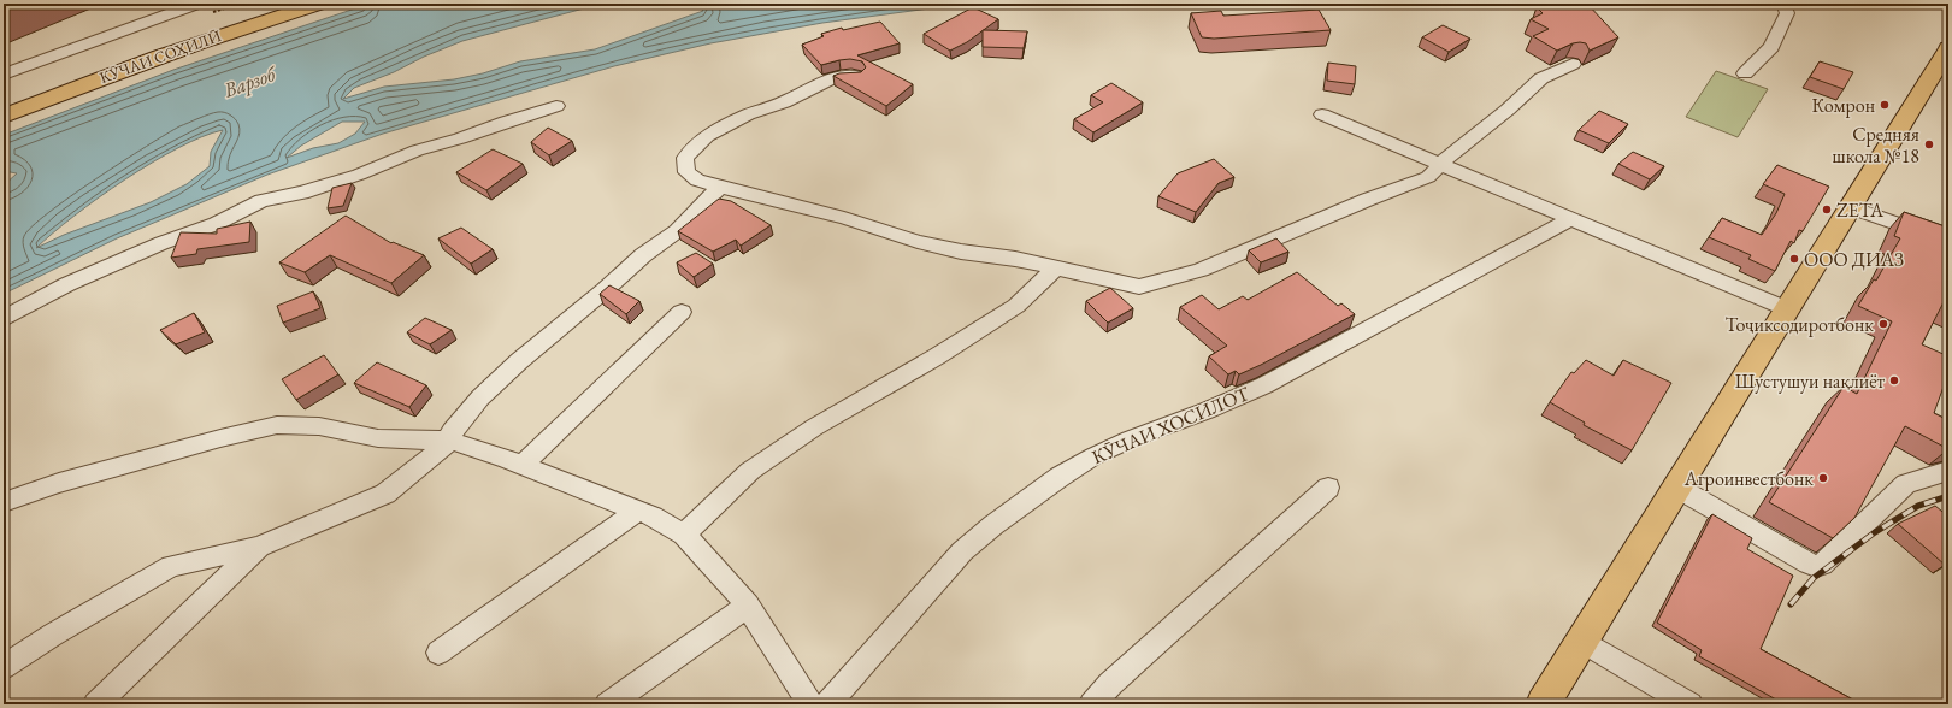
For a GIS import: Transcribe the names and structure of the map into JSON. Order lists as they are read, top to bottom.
{
  "streets": {
    "main road": ["КӮЧАИ СОҲИЛӢ"],
    "street": ["КӮЧАИ ХОСИЛОТ"]
  },
  "water": ["Варзоб"],
  "places": [
    "Комрон",
    "Средняя школа №18",
    "ZETA",
    "ООО ДИАЗ",
    "Тоҷиксодиротбонк",
    "Шустушуи нақлиёт",
    "Агроинвестбонк"
  ]
}
